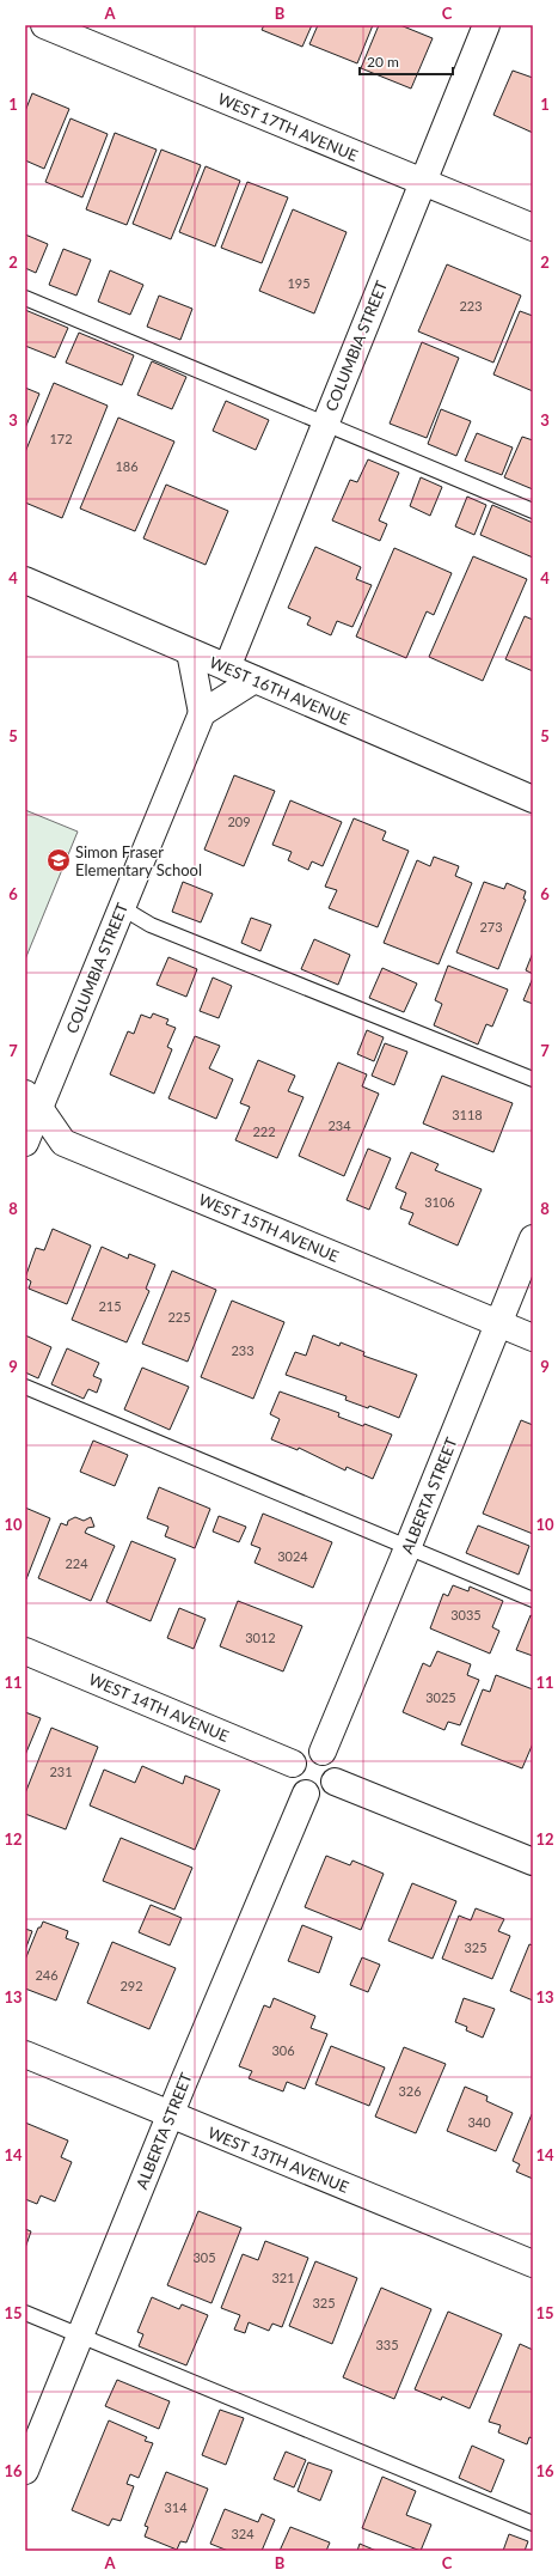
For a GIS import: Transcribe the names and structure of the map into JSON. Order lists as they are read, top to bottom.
{
  "streets": {
    "street": [
      "WEST 17TH AVENUE",
      "COLUMBIA STREET",
      "WEST 16TH AVENUE",
      "WEST 15TH AVENUE",
      "ALBERTA STREET",
      "WEST 14TH AVENUE",
      "WEST 13TH AVENUE"
    ]
  },
  "crossings": [
    ["WEST 17TH AVENUE", "COLUMBIA STREET"],
    ["COLUMBIA STREET", "WEST 16TH AVENUE"],
    ["COLUMBIA STREET", "WEST 15TH AVENUE"],
    ["WEST 15TH AVENUE", "ALBERTA STREET"],
    ["ALBERTA STREET", "WEST 14TH AVENUE"],
    ["ALBERTA STREET", "WEST 13TH AVENUE"]
  ],
  "places": {
    "school or university": ["Simon Fraser Elementary School"]
  },
  "house_numbers": [
    "195",
    "223",
    "172",
    "186",
    "209",
    "273",
    "3118",
    "234",
    "222",
    "3106",
    "215",
    "225",
    "233",
    "3024",
    "224",
    "3035",
    "3012",
    "3025",
    "231",
    "325",
    "246",
    "292",
    "306",
    "326",
    "340",
    "305",
    "321",
    "325",
    "335",
    "314",
    "324"
  ],
  "scale_bar": "20 m",
  "grid": {
    "columns": ["A", "B", "C"],
    "rows": [
      "1",
      "2",
      "3",
      "4",
      "5",
      "6",
      "7",
      "8",
      "9",
      "10",
      "11",
      "12",
      "13",
      "14",
      "15",
      "16"
    ]
  }
}
